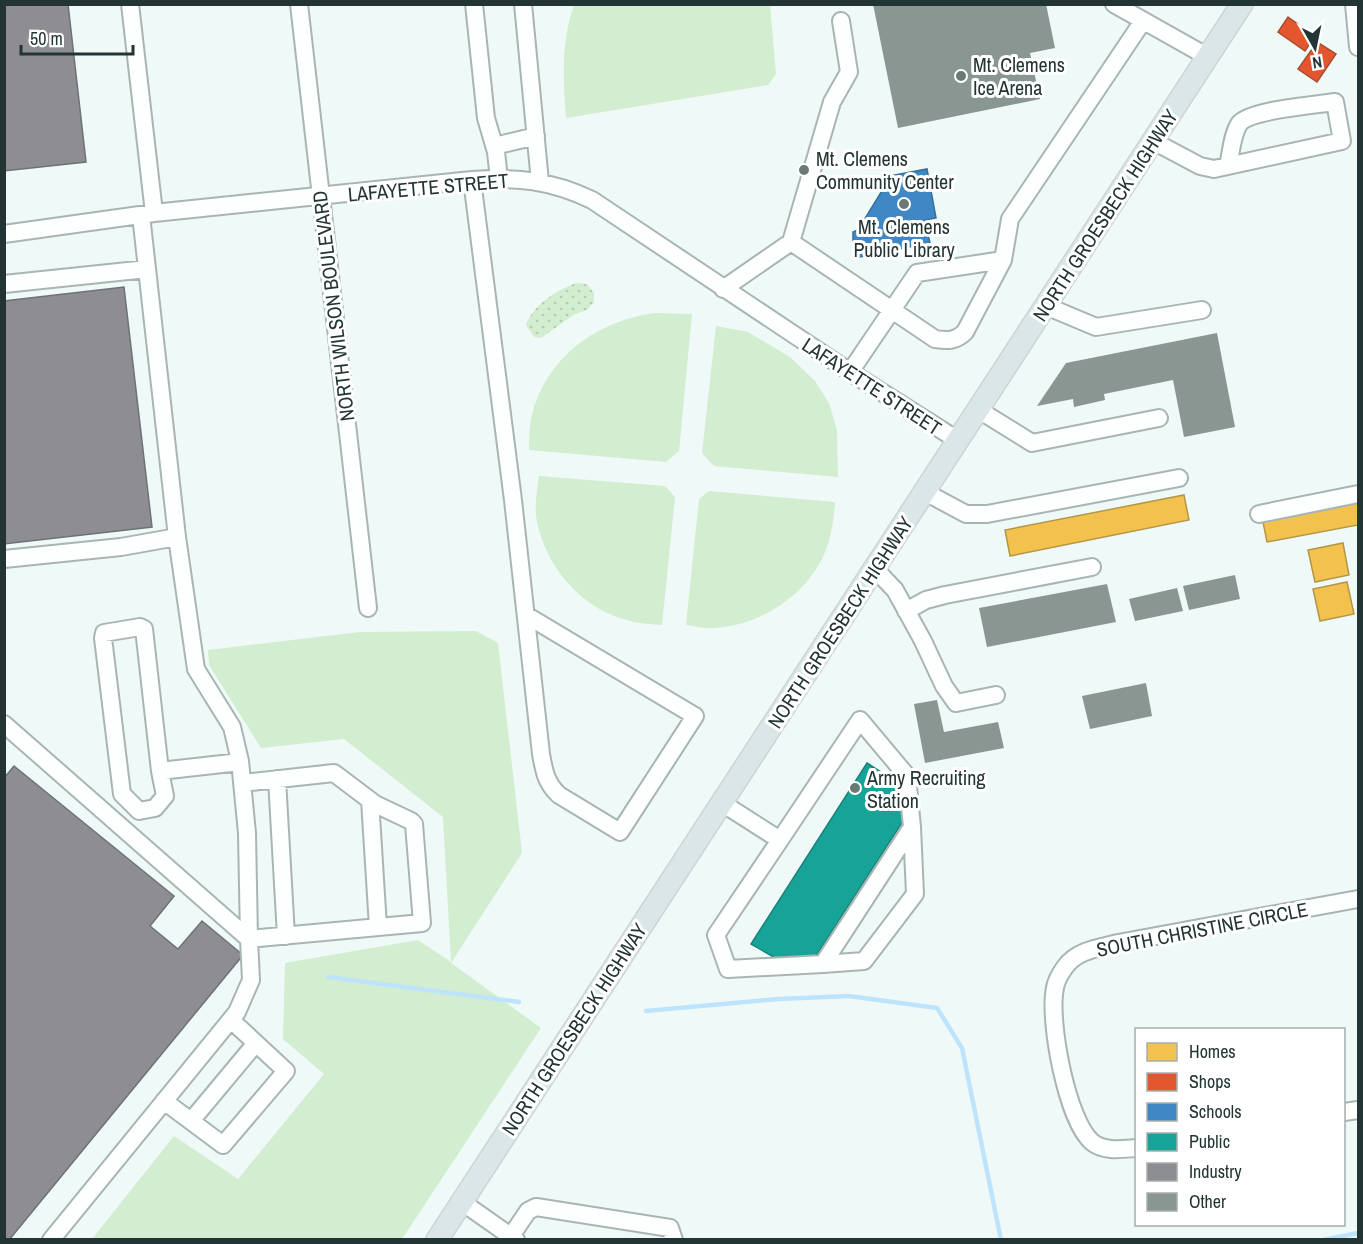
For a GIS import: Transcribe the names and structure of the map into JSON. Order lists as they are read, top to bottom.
{
  "streets": {
    "main road": ["NORTH GROESBECK HIGHWAY"],
    "street": ["LAFAYETTE STREET", "NORTH WILSON BOULEVARD", "SOUTH CHRISTINE CIRCLE"]
  },
  "crossings": [
    ["LAFAYETTE STREET", "NORTH GROESBECK HIGHWAY"],
    ["LAFAYETTE STREET", "NORTH WILSON BOULEVARD"]
  ],
  "places": [
    "Mt. Clemens Ice Arena",
    "Mt. Clemens Community Center",
    "Mt. Clemens Public Library",
    "Army Recruiting Station"
  ],
  "legend": [
    "Homes",
    "Shops",
    "Schools",
    "Public",
    "Industry",
    "Other"
  ],
  "scale_bar": "50 m",
  "north": "bottom"
}
